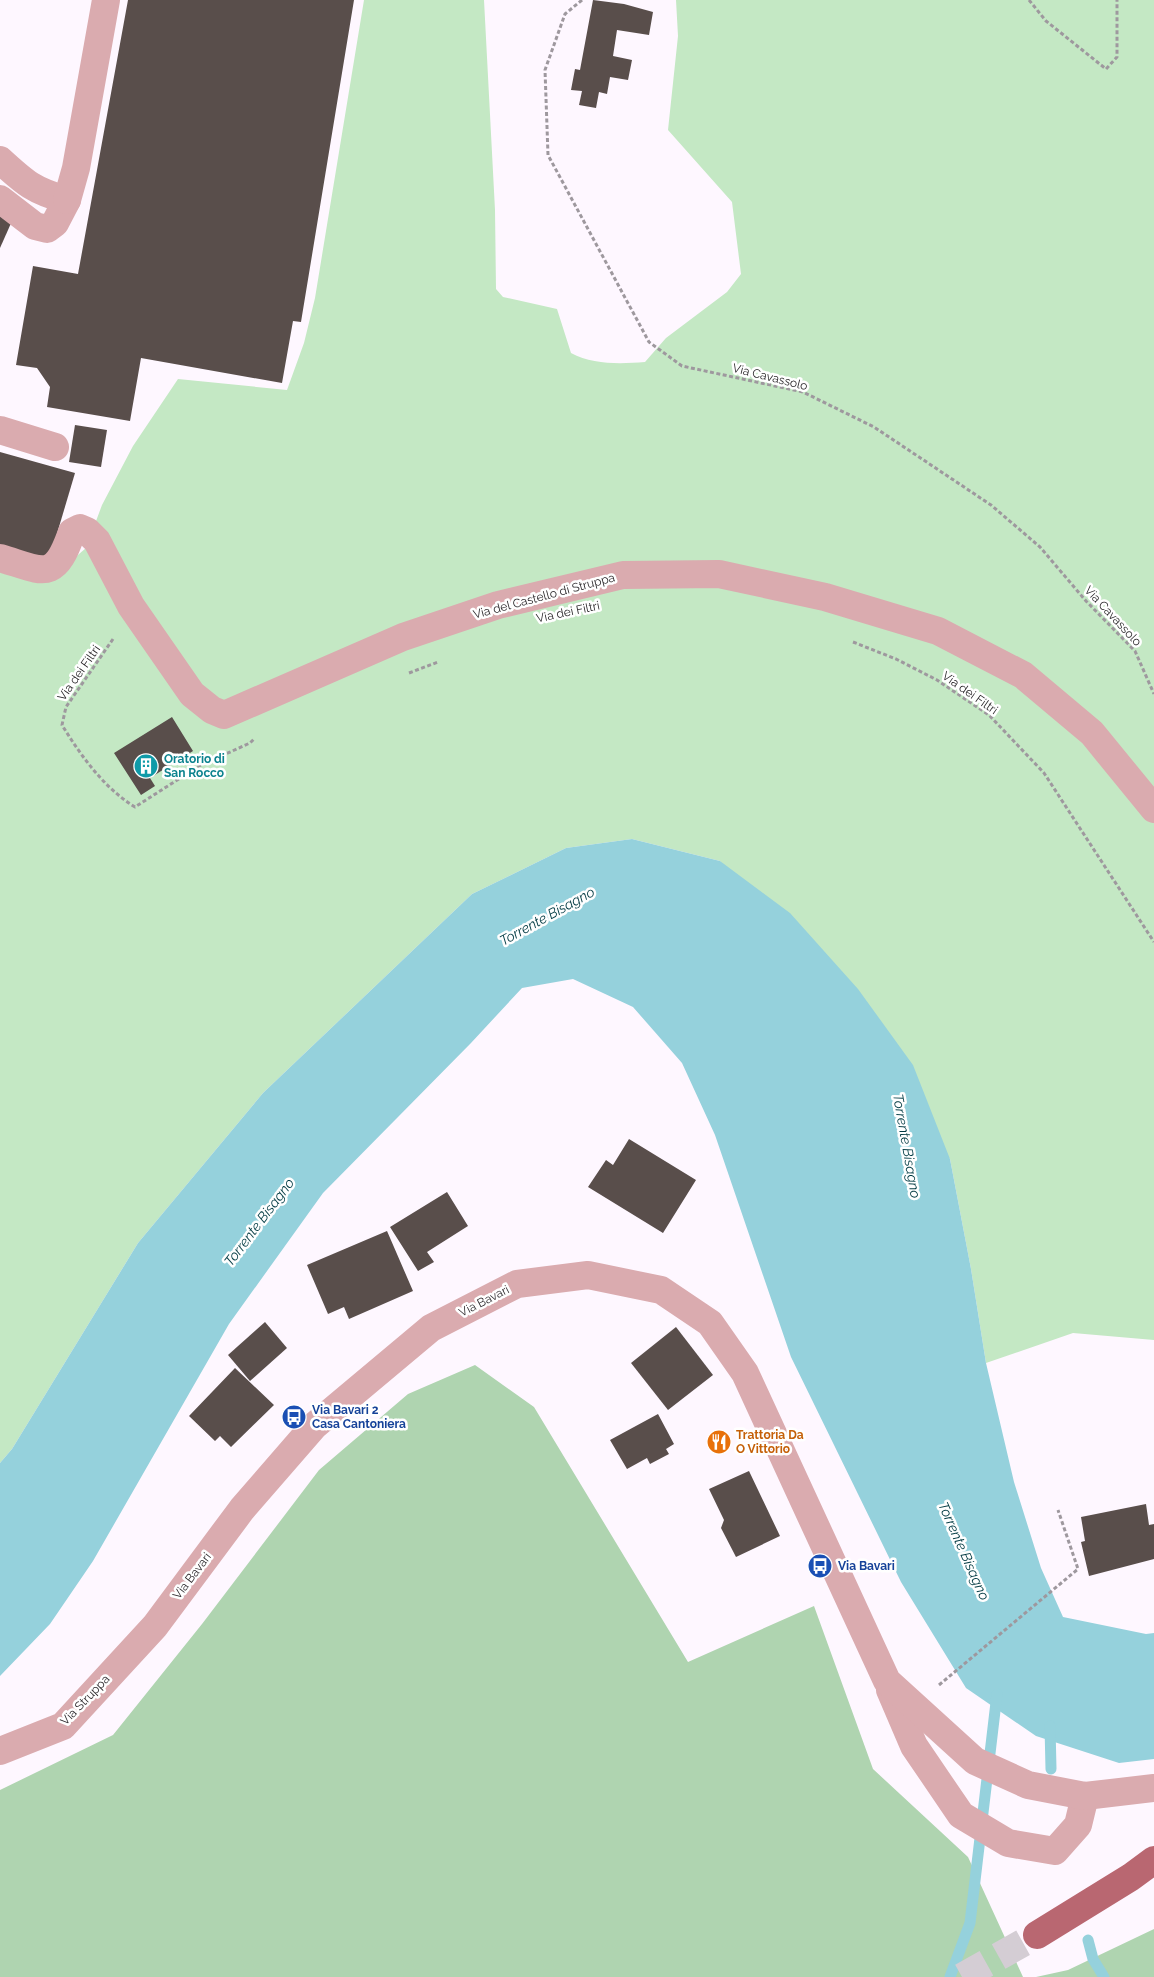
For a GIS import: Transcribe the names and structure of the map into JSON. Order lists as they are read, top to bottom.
{
  "streets": {
    "street": ["Via del Castello di Struppa", "Via Bavari", "Via Struppa"],
    "path": ["Via Cavassolo", "Via dei Filtri"]
  },
  "crossings": [
    ["Via del Castello di Struppa", "Via dei Filtri"],
    ["Via Bavari", "Via Struppa"]
  ],
  "water": ["Torrente Bisagno"],
  "places": {
    "building": ["Oratorio di San Rocco"],
    "bus stop": ["Via Bavari 2 Casa Cantoniera", "Via Bavari"],
    "restaurant": ["Trattoria Da O Vittorio"]
  }
}
